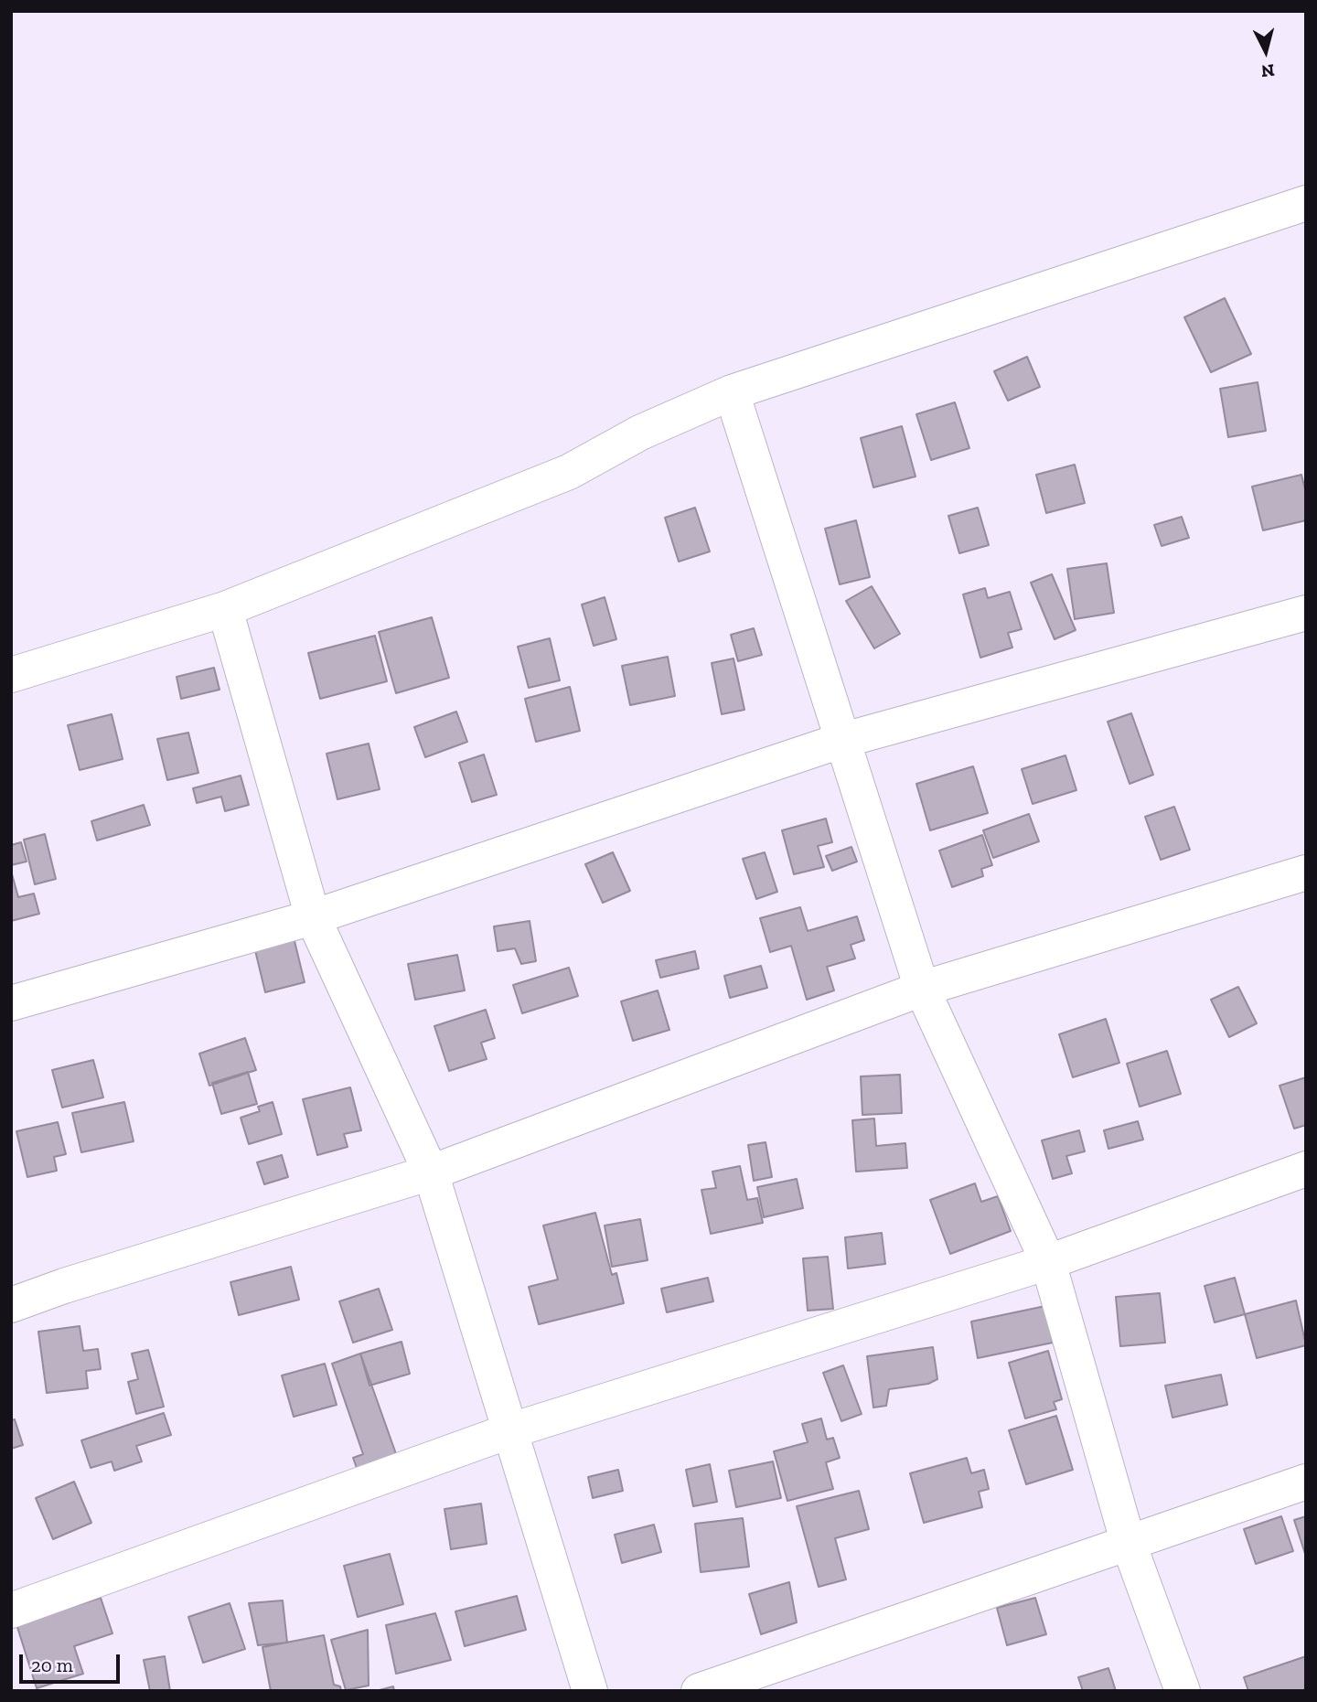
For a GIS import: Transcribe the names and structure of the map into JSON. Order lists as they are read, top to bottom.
{
  "scale_bar": "20 m",
  "north": "bottom"
}
